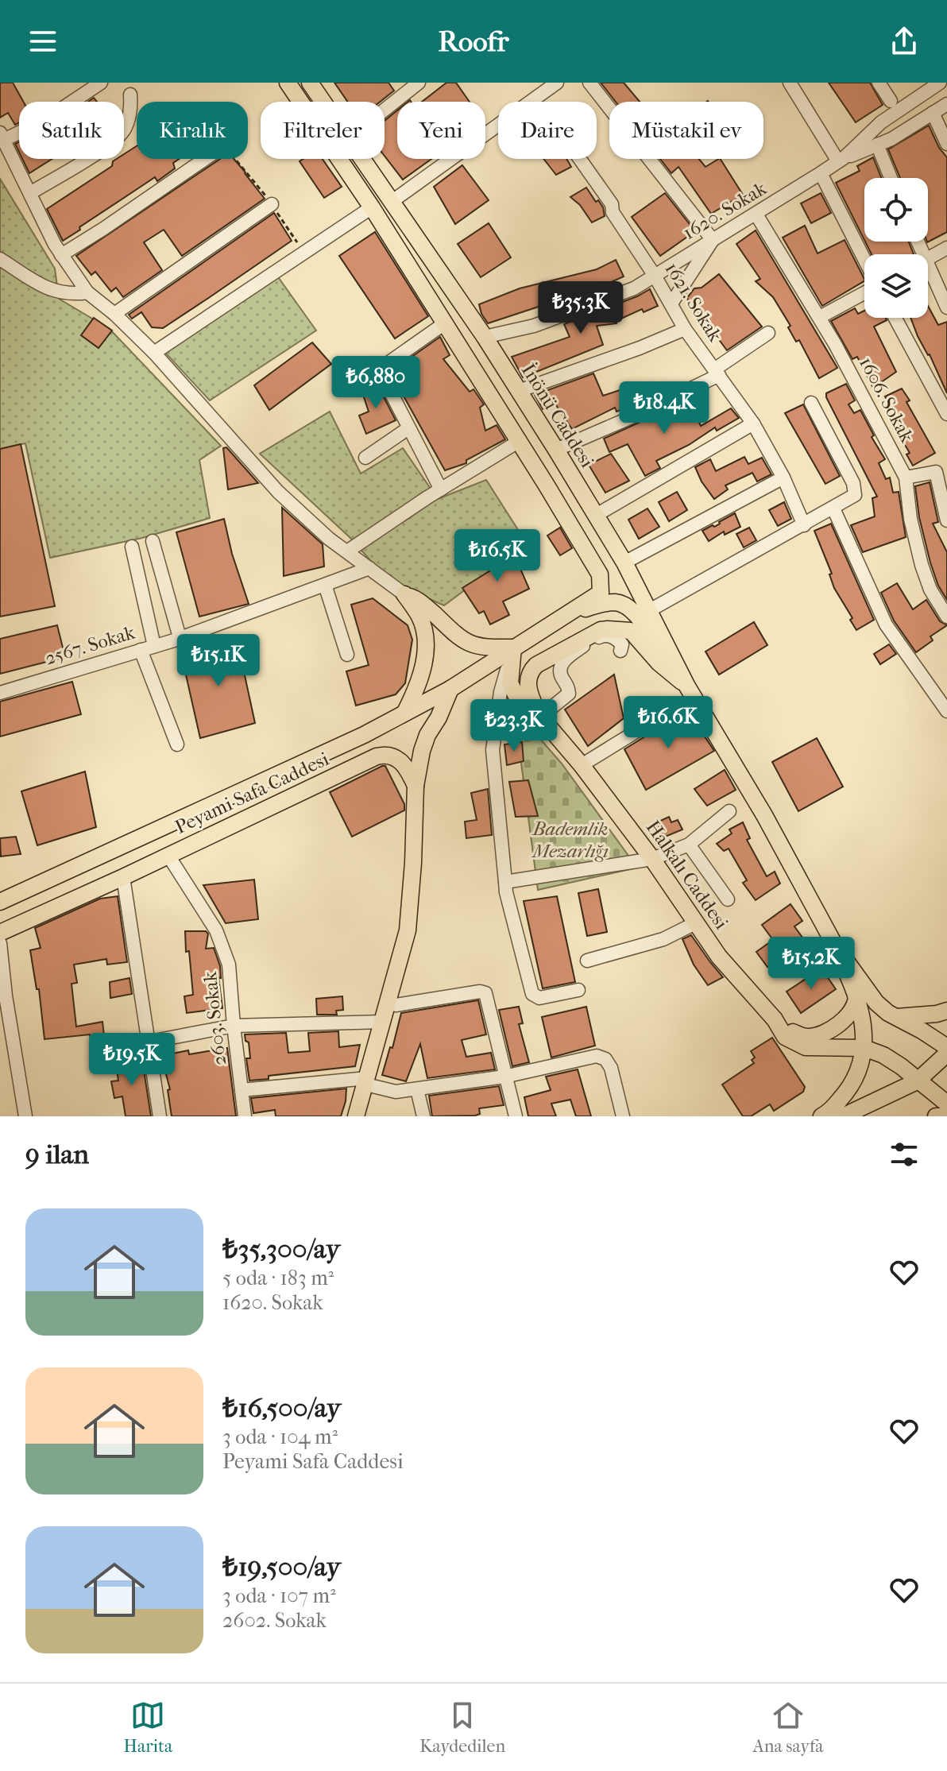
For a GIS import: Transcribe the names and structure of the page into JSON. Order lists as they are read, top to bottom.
{
  "streets": {
    "main road": ["İnönü Caddesi", "Peyami Safa Caddesi", "Halkalı Caddesi"],
    "street": [
      "1620. Sokak",
      "1621. Sokak",
      "1606. Sokak",
      "2567. Sokak",
      "2603. Sokak"
    ]
  },
  "crossings": [
    ["1620. Sokak", "1621. Sokak"],
    ["1620. Sokak", "1606. Sokak"],
    ["1620. Sokak", "İnönü Caddesi"],
    ["İnönü Caddesi", "Halkalı Caddesi"],
    ["Peyami Safa Caddesi", "Halkalı Caddesi"],
    ["Peyami Safa Caddesi", "2603. Sokak"]
  ],
  "parks": ["Bademlik Mezarlığı"],
  "page": {
    "header": "Roofr",
    "chip": [
      "Satılık",
      "Kiralık",
      "Filtreler",
      "Yeni",
      "Daire",
      "Müstakil ev"
    ],
    "price": [
      "₺35.3K",
      "₺6,880",
      "₺18.4K",
      "₺16.5K",
      "₺15.1K",
      "₺16.6K",
      "₺23.3K",
      "₺15.2K",
      "₺19.5K"
    ],
    "heading": "9 ilan",
    "list": [
      {
        "name": "₺35,300/ay",
        "note": "5 oda · 183 m² · 1620. Sokak"
      },
      {
        "name": "₺16,500/ay",
        "note": "3 oda · 104 m² · Peyami Safa Caddesi"
      },
      {
        "name": "₺19,500/ay",
        "note": "3 oda · 107 m² · 2602. Sokak"
      }
    ],
    "tabs": ["Harita", "Kaydedilen", "Ana sayfa"]
  }
}
